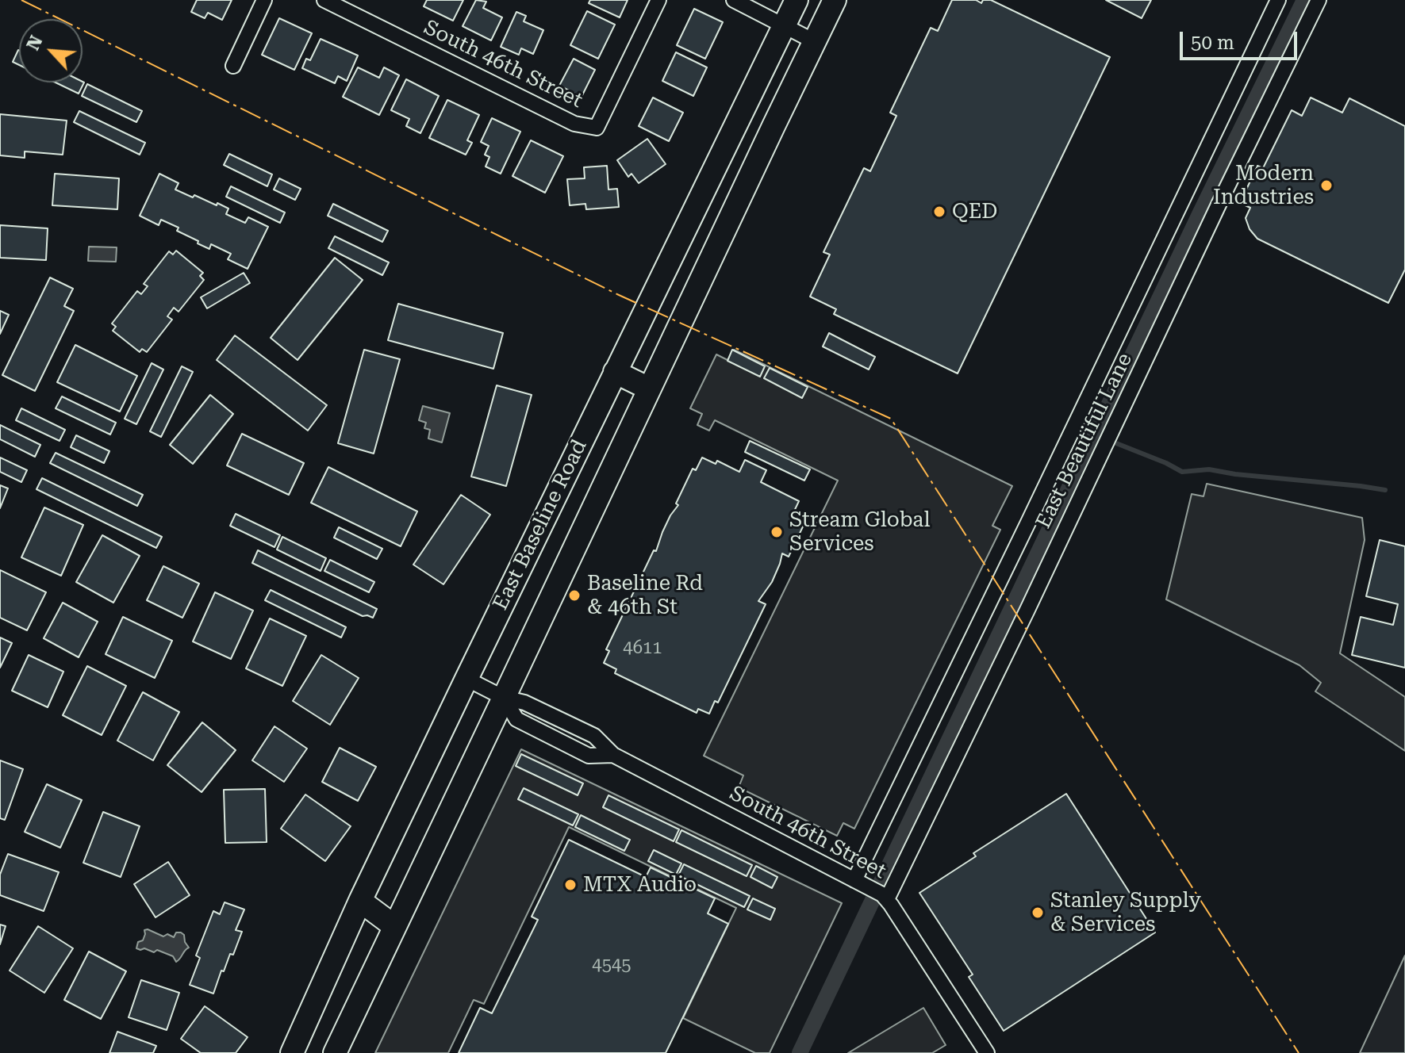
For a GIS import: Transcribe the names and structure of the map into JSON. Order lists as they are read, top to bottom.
{
  "streets": {
    "main road": ["East Baseline Road"],
    "street": ["South 46th Street", "East Beautiful Lane"]
  },
  "crossings": [
    ["South 46th Street", "East Beautiful Lane"],
    ["South 46th Street", "East Baseline Road"]
  ],
  "places": [
    "Modern Industries",
    "QED",
    "Stream Global Services",
    "Baseline Rd & 46th St",
    "MTX Audio",
    "Stanley Supply & Services"
  ],
  "house_numbers": ["4611", "4545"],
  "scale_bar": "50 m",
  "north": "top left"
}
